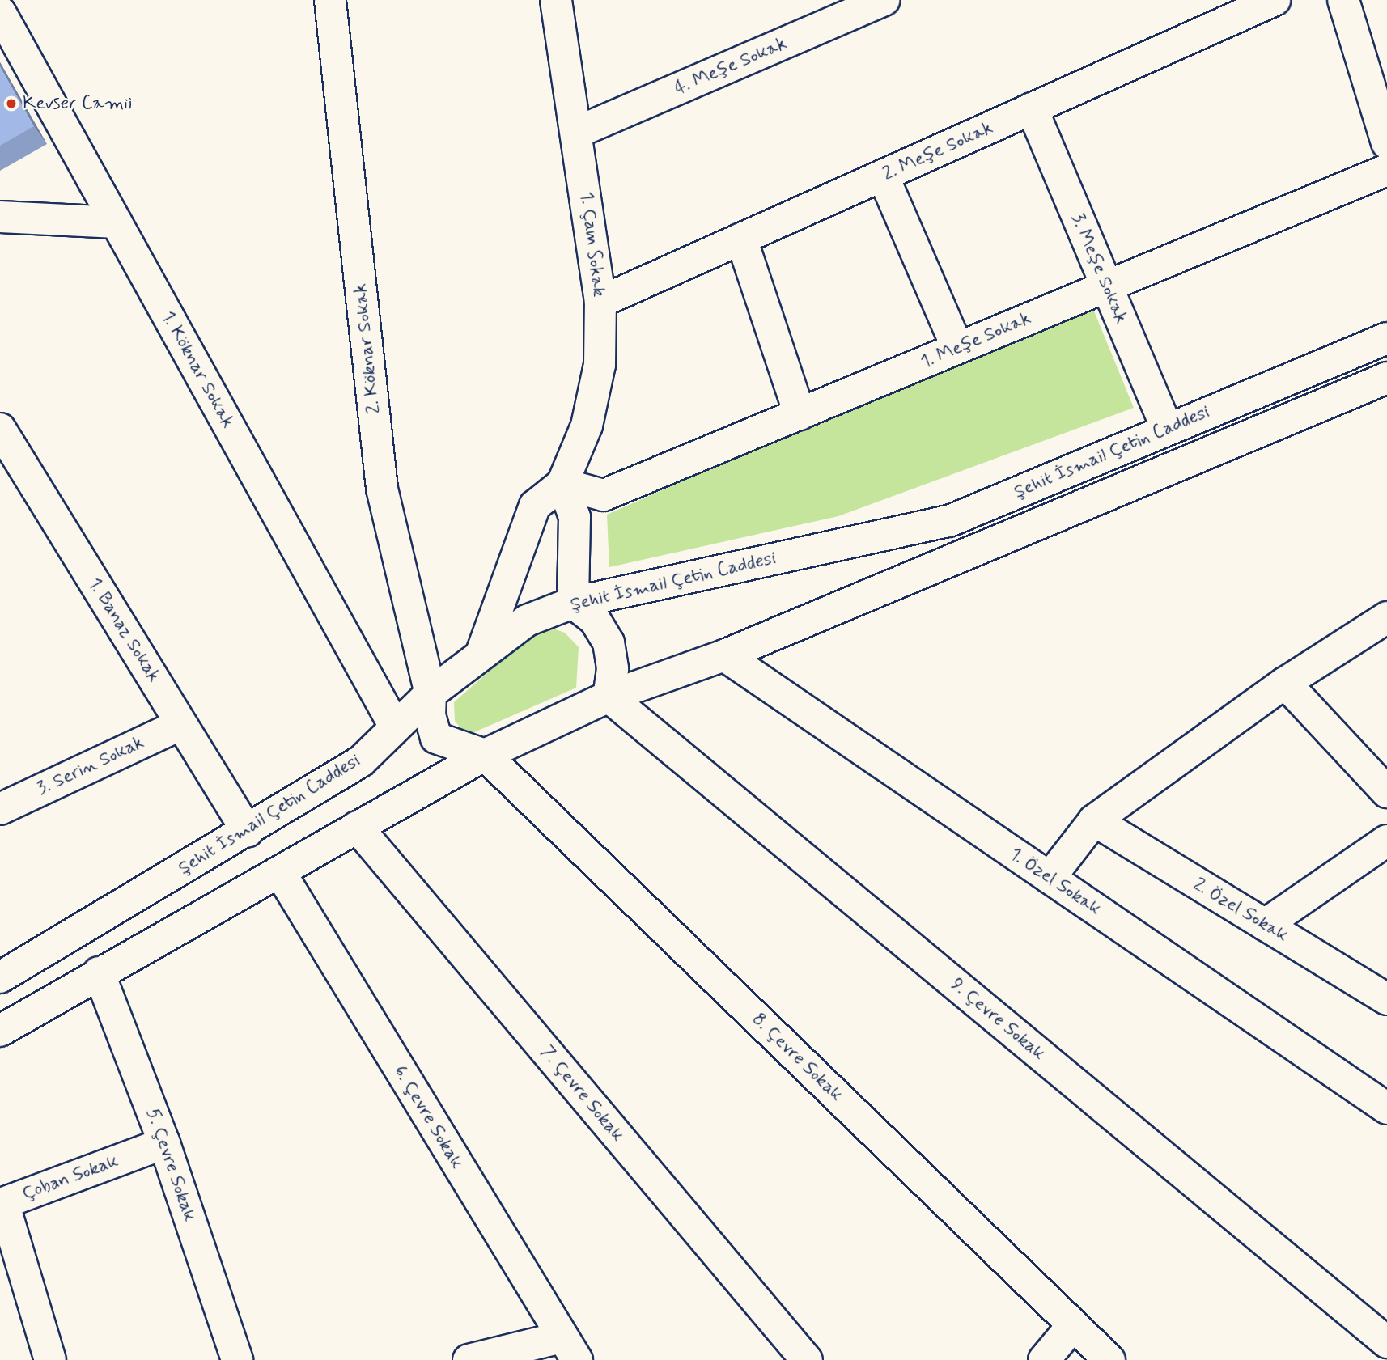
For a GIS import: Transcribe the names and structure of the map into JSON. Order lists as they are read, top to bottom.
{
  "streets": {
    "street": [
      "4. Meşe Sokak",
      "2. Meşe Sokak",
      "1. Çam Sokak",
      "3. Meşe Sokak",
      "1. Meşe Sokak",
      "2. Köknar Sokak",
      "1. Köknar Sokak",
      "Şehit İsmail Çetin Caddesi",
      "1. Banaz Sokak",
      "3. Serin Sokak",
      "1. Özel Sokak",
      "2. Özel Sokak",
      "9. Çevre Sokak",
      "8. Çevre Sokak",
      "7. Çevre Sokak",
      "6. Çevre Sokak",
      "5. Çevre Sokak",
      "Çoban Sokak"
    ]
  },
  "crossings": [
    ["4. Meşe Sokak", "1. Çam Sokak"],
    ["2. Meşe Sokak", "1. Çam Sokak"],
    ["2. Meşe Sokak", "3. Meşe Sokak"],
    ["1. Çam Sokak", "1. Meşe Sokak"],
    ["3. Meşe Sokak", "1. Meşe Sokak"],
    ["3. Meşe Sokak", "Şehit İsmail Çetin Caddesi"],
    ["2. Köknar Sokak", "Şehit İsmail Çetin Caddesi"],
    ["2. Köknar Sokak", "8. Çevre Sokak"],
    ["1. Köknar Sokak", "Şehit İsmail Çetin Caddesi"],
    ["Şehit İsmail Çetin Caddesi", "1. Banaz Sokak"],
    ["Şehit İsmail Çetin Caddesi", "1. Özel Sokak"],
    ["Şehit İsmail Çetin Caddesi", "9. Çevre Sokak"],
    ["Şehit İsmail Çetin Caddesi", "8. Çevre Sokak"],
    ["Şehit İsmail Çetin Caddesi", "7. Çevre Sokak"],
    ["Şehit İsmail Çetin Caddesi", "6. Çevre Sokak"],
    ["Şehit İsmail Çetin Caddesi", "5. Çevre Sokak"],
    ["1. Banaz Sokak", "3. Serin Sokak"],
    ["5. Çevre Sokak", "Çoban Sokak"]
  ],
  "places": ["Kevser Camii"]
}
